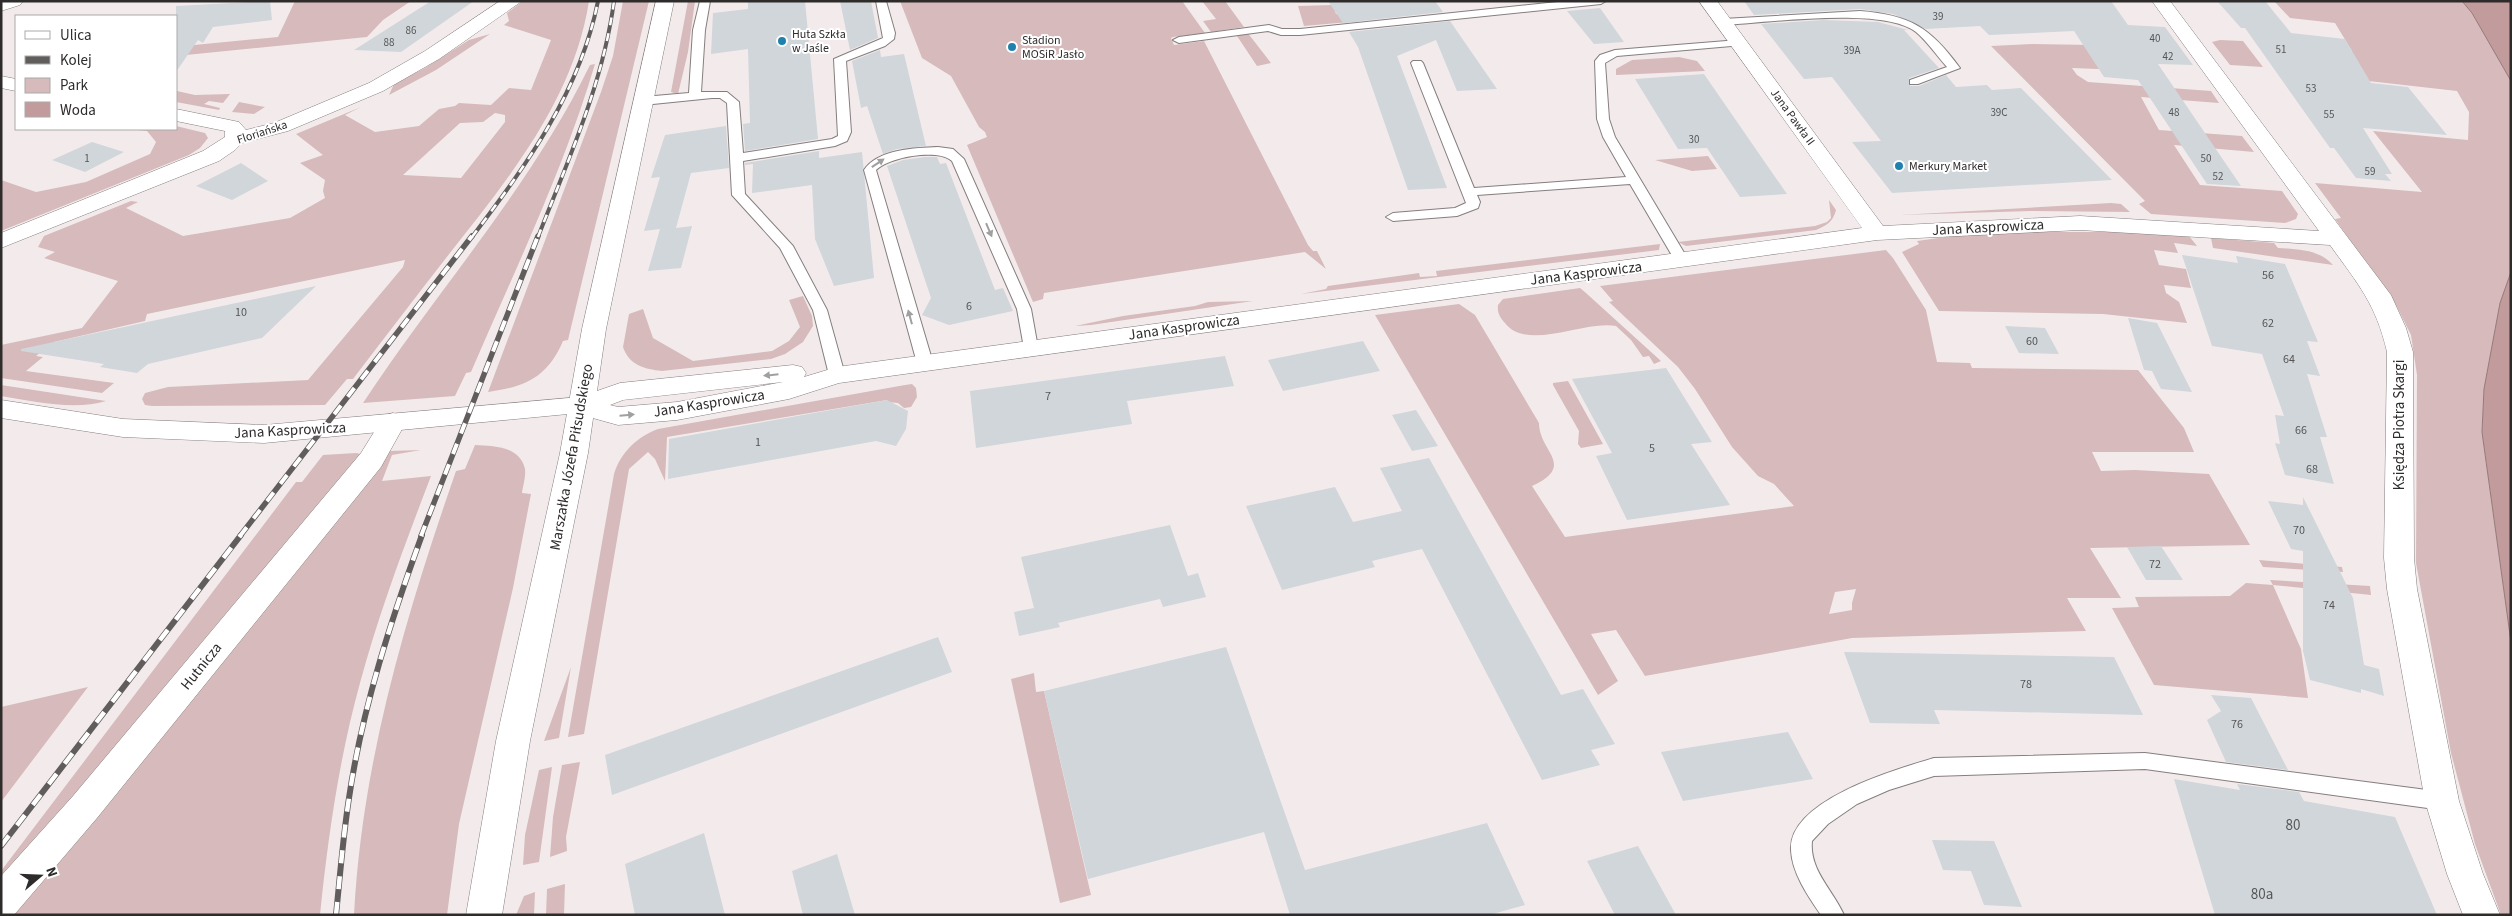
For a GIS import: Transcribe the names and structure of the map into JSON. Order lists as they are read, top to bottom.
{
  "streets": {
    "street": [
      "Jana Pawła II",
      "Floriańska",
      "Jana Kasprowicza",
      "Księdza Piotra Skargi",
      "Marszałka Józefa Piłsudskiego",
      "Hutnicza"
    ]
  },
  "crossings": [
    ["Jana Pawła II", "Jana Kasprowicza"],
    ["Jana Kasprowicza", "Księdza Piotra Skargi"],
    ["Jana Kasprowicza", "Marszałka Józefa Piłsudskiego"],
    ["Jana Kasprowicza", "Hutnicza"]
  ],
  "places": ["Huta Szkła w Jaśle", "Stadion MOSiR Jasło", "Merkury Market"],
  "house_numbers": [
    "39",
    "86",
    "40",
    "88",
    "51",
    "39A",
    "42",
    "53",
    "39C",
    "48",
    "55",
    "30",
    "1",
    "50",
    "59",
    "52",
    "56",
    "6",
    "10",
    "62",
    "60",
    "64",
    "7",
    "66",
    "1",
    "5",
    "68",
    "70",
    "72",
    "74",
    "78",
    "76",
    "80",
    "80a"
  ],
  "legend": [
    "Ulica",
    "Kolej",
    "Park",
    "Woda"
  ],
  "north": "right"
}
